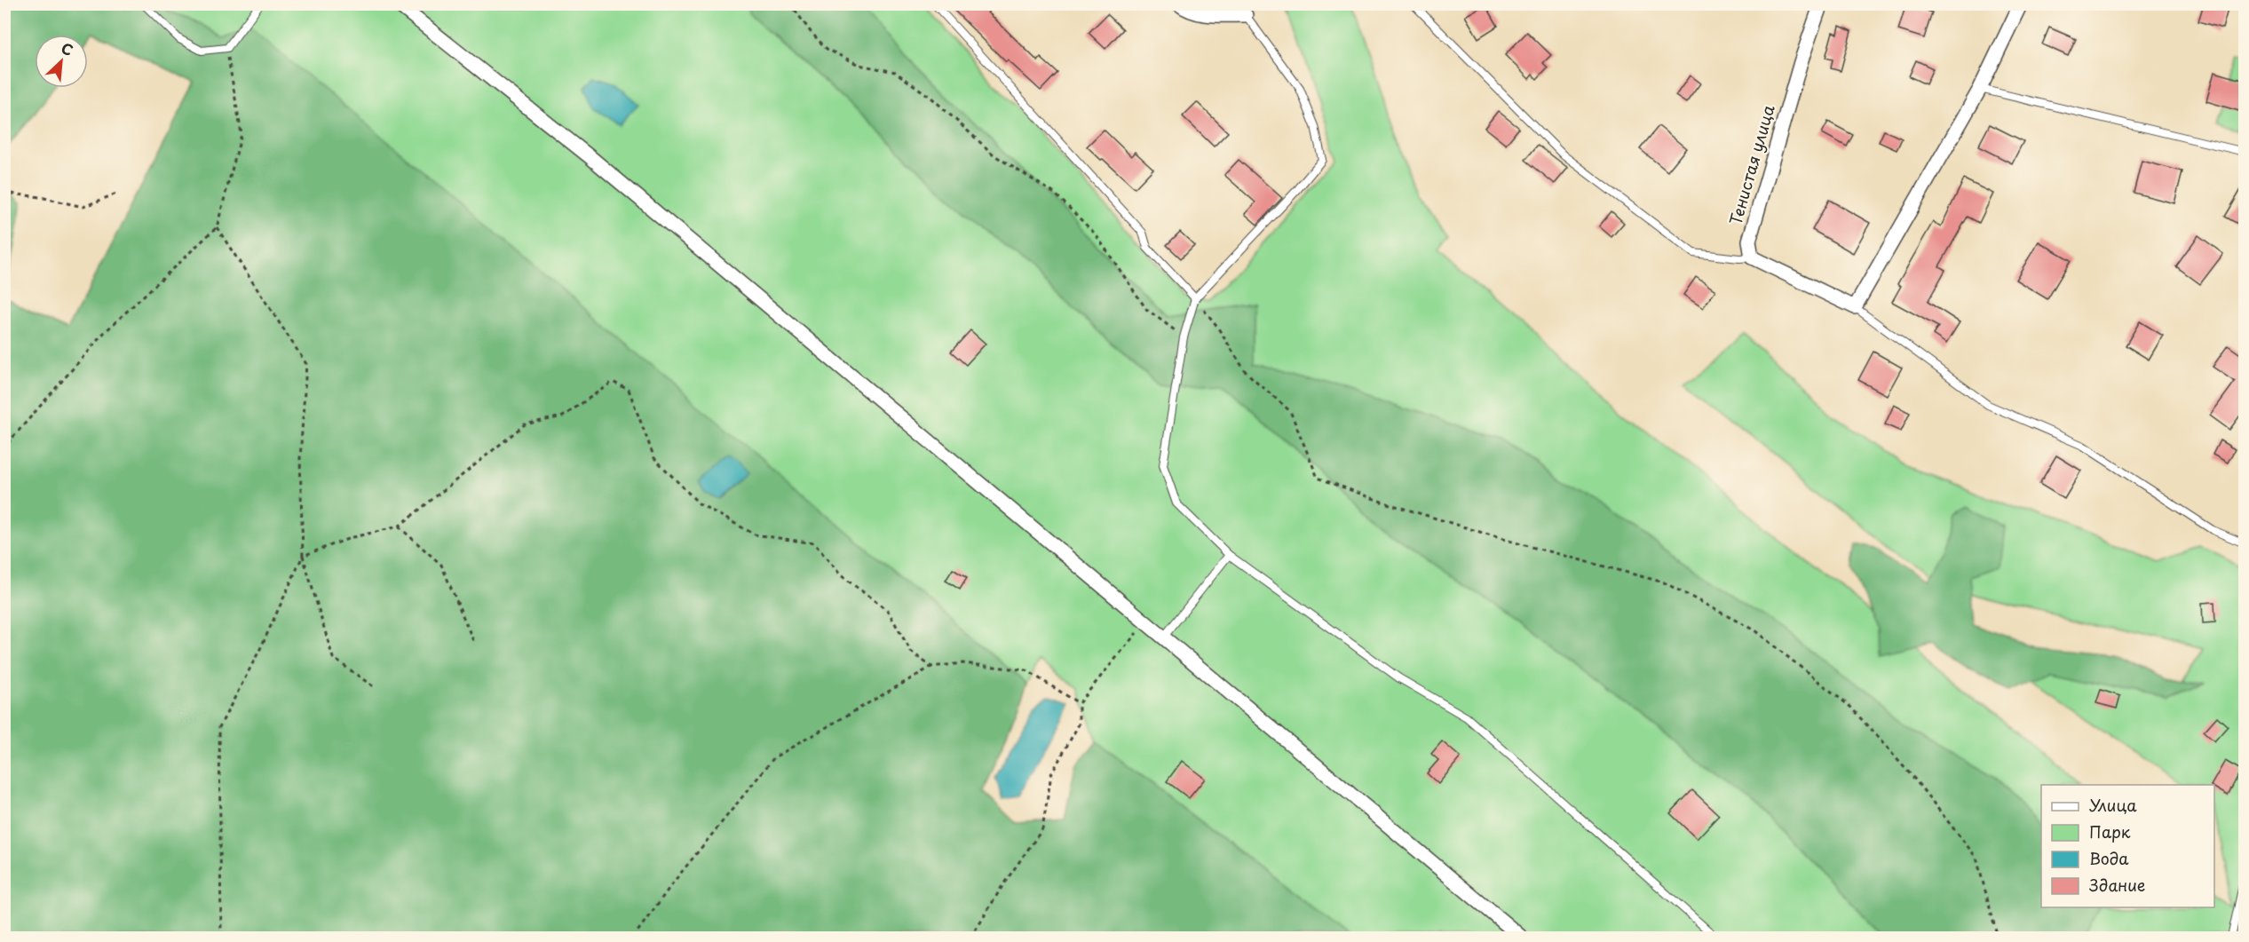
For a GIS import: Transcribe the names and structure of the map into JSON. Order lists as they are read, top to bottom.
{
  "streets": {
    "street": ["Тенистая улица"]
  },
  "legend": [
    "Улица",
    "Парк",
    "Вода",
    "Здание"
  ],
  "north": "top right"
}
